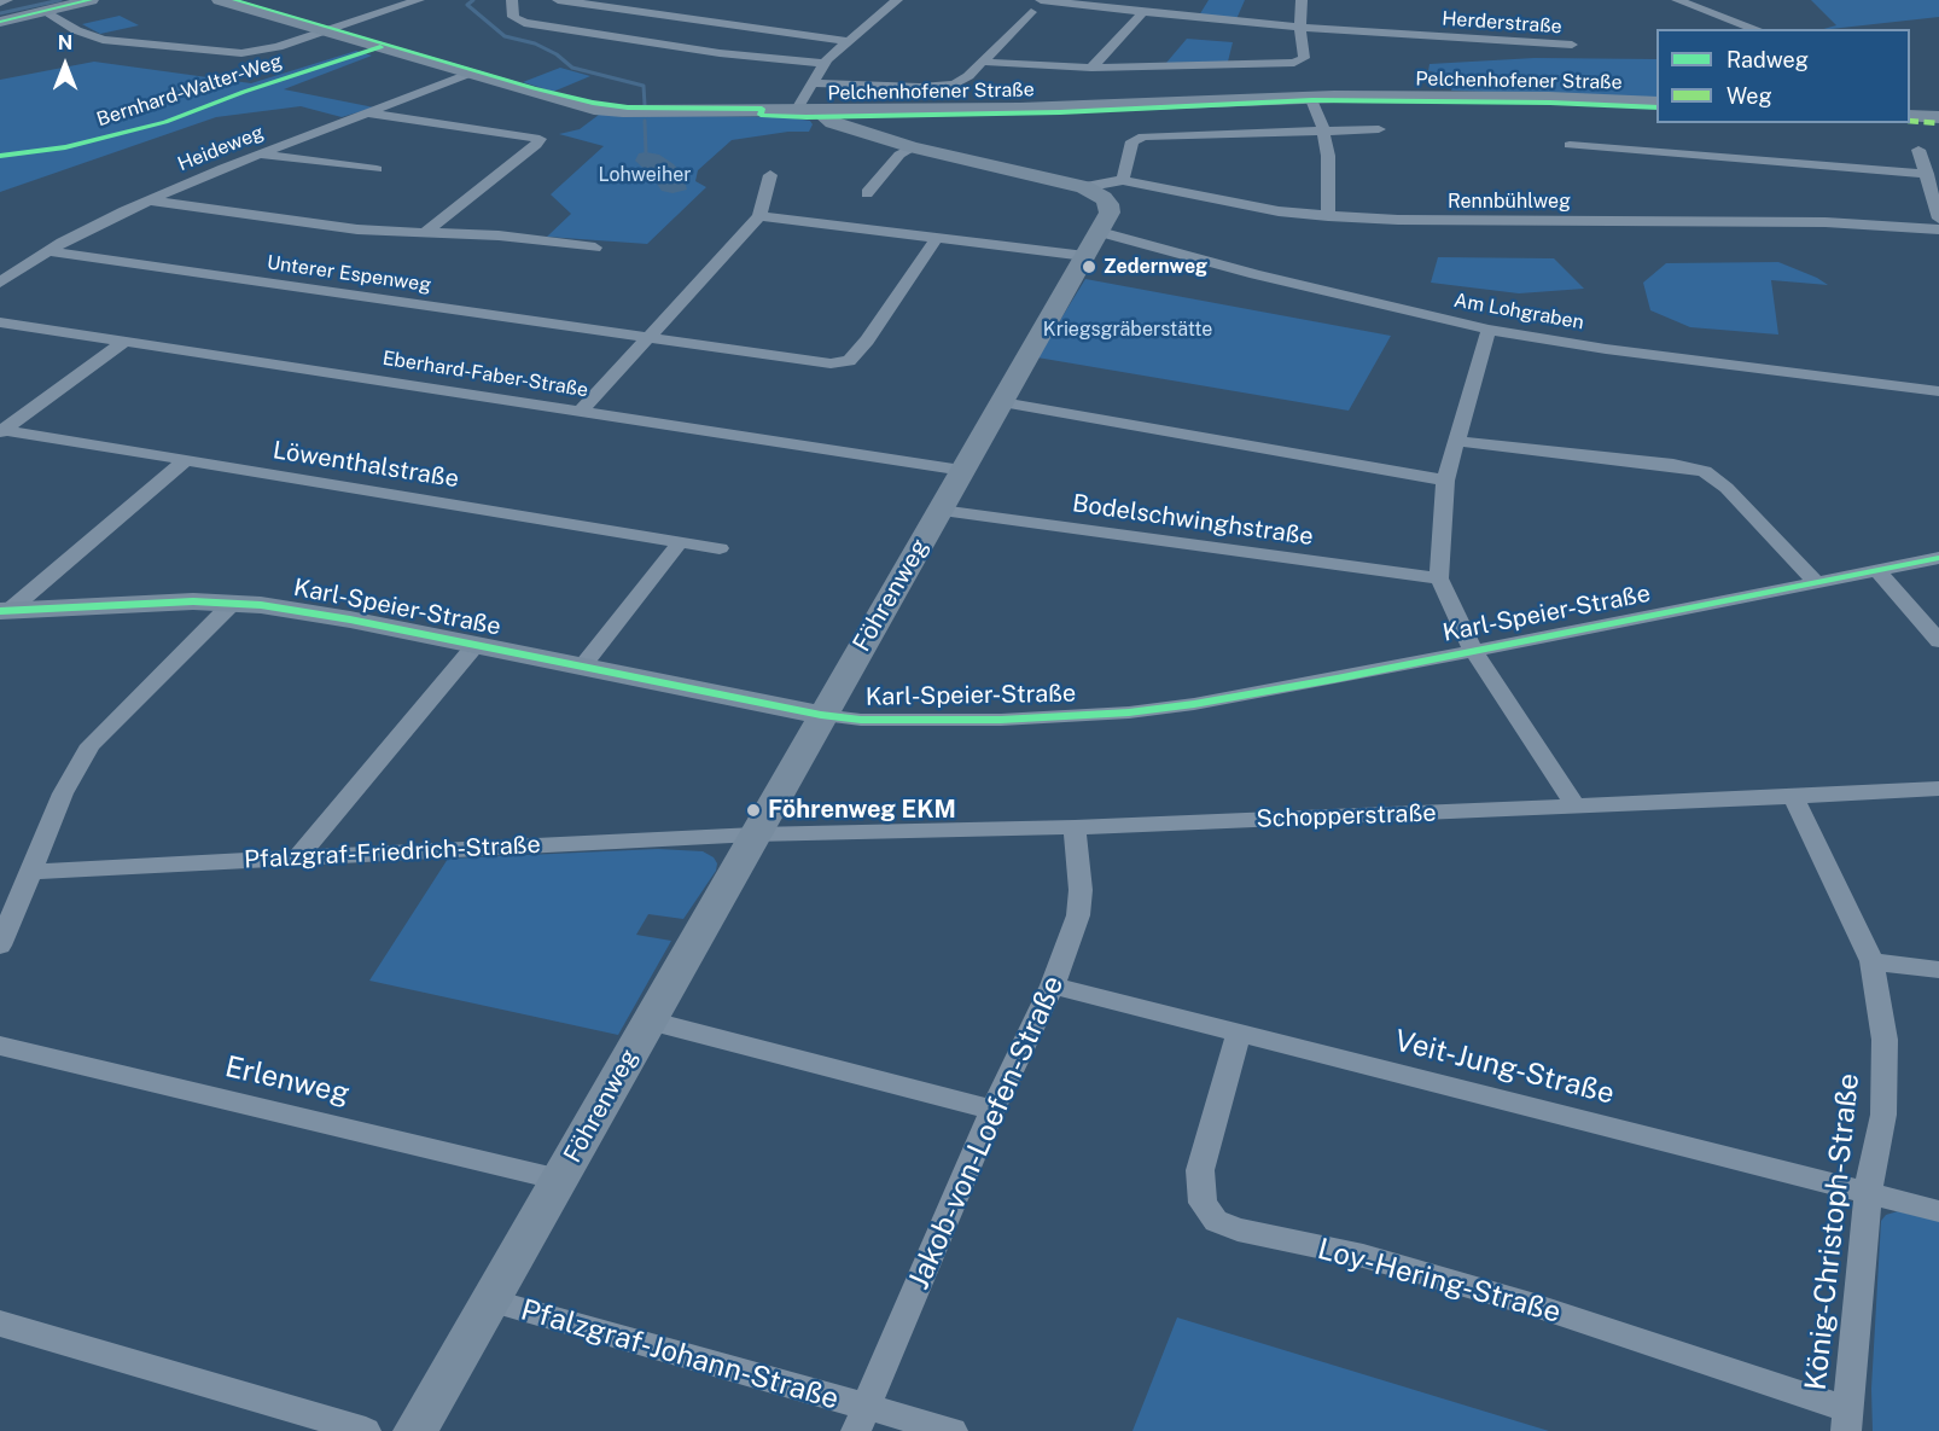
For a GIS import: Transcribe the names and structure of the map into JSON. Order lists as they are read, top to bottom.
{
  "streets": {
    "street": [
      "Herderstraße",
      "Pelchenhofener Straße",
      "Heideweg",
      "Rennbühlweg",
      "Unterer Espenweg",
      "Am Lohgraben",
      "Eberhard-Faber-Straße",
      "Löwenthalstraße",
      "Bodelschwinghstraße",
      "Föhrenweg",
      "Karl-Speier-Straße",
      "Schopperstraße",
      "Pfalzgraf-Friedrich-Straße",
      "Veit-Jung-Straße",
      "Erlenweg",
      "Jakob-von-Loefen-Straße",
      "König-Christoph-Straße",
      "Loy-Hering-Straße",
      "Pfalzgraf-Johann-Straße"
    ],
    "cycle path": ["Bernhard-Walter-Weg"]
  },
  "crossings": [
    ["Pelchenhofener Straße", "Heideweg"],
    ["Heideweg", "Unterer Espenweg"],
    ["Rennbühlweg", "Föhrenweg"],
    ["Am Lohgraben", "Föhrenweg"],
    ["Eberhard-Faber-Straße", "Föhrenweg"],
    ["Bodelschwinghstraße", "Föhrenweg"],
    ["Föhrenweg", "Karl-Speier-Straße"],
    ["Föhrenweg", "Schopperstraße"],
    ["Föhrenweg", "Pfalzgraf-Friedrich-Straße"],
    ["Föhrenweg", "Erlenweg"],
    ["Föhrenweg", "Pfalzgraf-Johann-Straße"],
    ["Schopperstraße", "Pfalzgraf-Friedrich-Straße"],
    ["Schopperstraße", "Jakob-von-Loefen-Straße"],
    ["Schopperstraße", "König-Christoph-Straße"],
    ["Veit-Jung-Straße", "Jakob-von-Loefen-Straße"],
    ["Veit-Jung-Straße", "König-Christoph-Straße"],
    ["Veit-Jung-Straße", "Loy-Hering-Straße"],
    ["Jakob-von-Loefen-Straße", "Pfalzgraf-Johann-Straße"],
    ["König-Christoph-Straße", "Loy-Hering-Straße"]
  ],
  "parks": ["Lohweiher", "Kriegsgräberstätte"],
  "places": ["Zedernweg", "Föhrenweg EKM"],
  "legend": ["Radweg", "Weg"],
  "north": "top"
}
